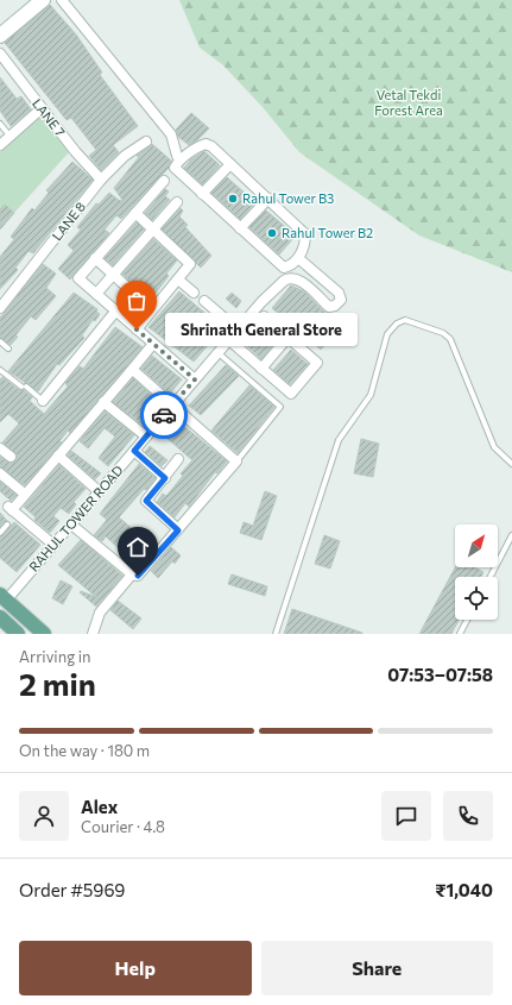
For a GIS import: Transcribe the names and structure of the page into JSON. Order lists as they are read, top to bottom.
{
  "streets": {
    "street": ["LANE 7", "LANE 8", "RAHUL TOWER ROAD"]
  },
  "crossings": [
    ["LANE 7", "LANE 8"]
  ],
  "parks": ["Vetal Tekdi Forest Area"],
  "places": ["Rahul Tower B3", "Rahul Tower B2", "Shrinath General Store"],
  "north": "top right",
  "page": {
    "bubble": "Shrinath General Store",
    "heading": ["2 min", "Arriving in", "07:53–07:58"],
    "panel": [
      "Alex",
      "Courier · 4.8",
      "Order #5969",
      "₹1,040"
    ],
    "bar": "On the way · 180 m",
    "buttons": ["Help", "Share"]
  }
}
